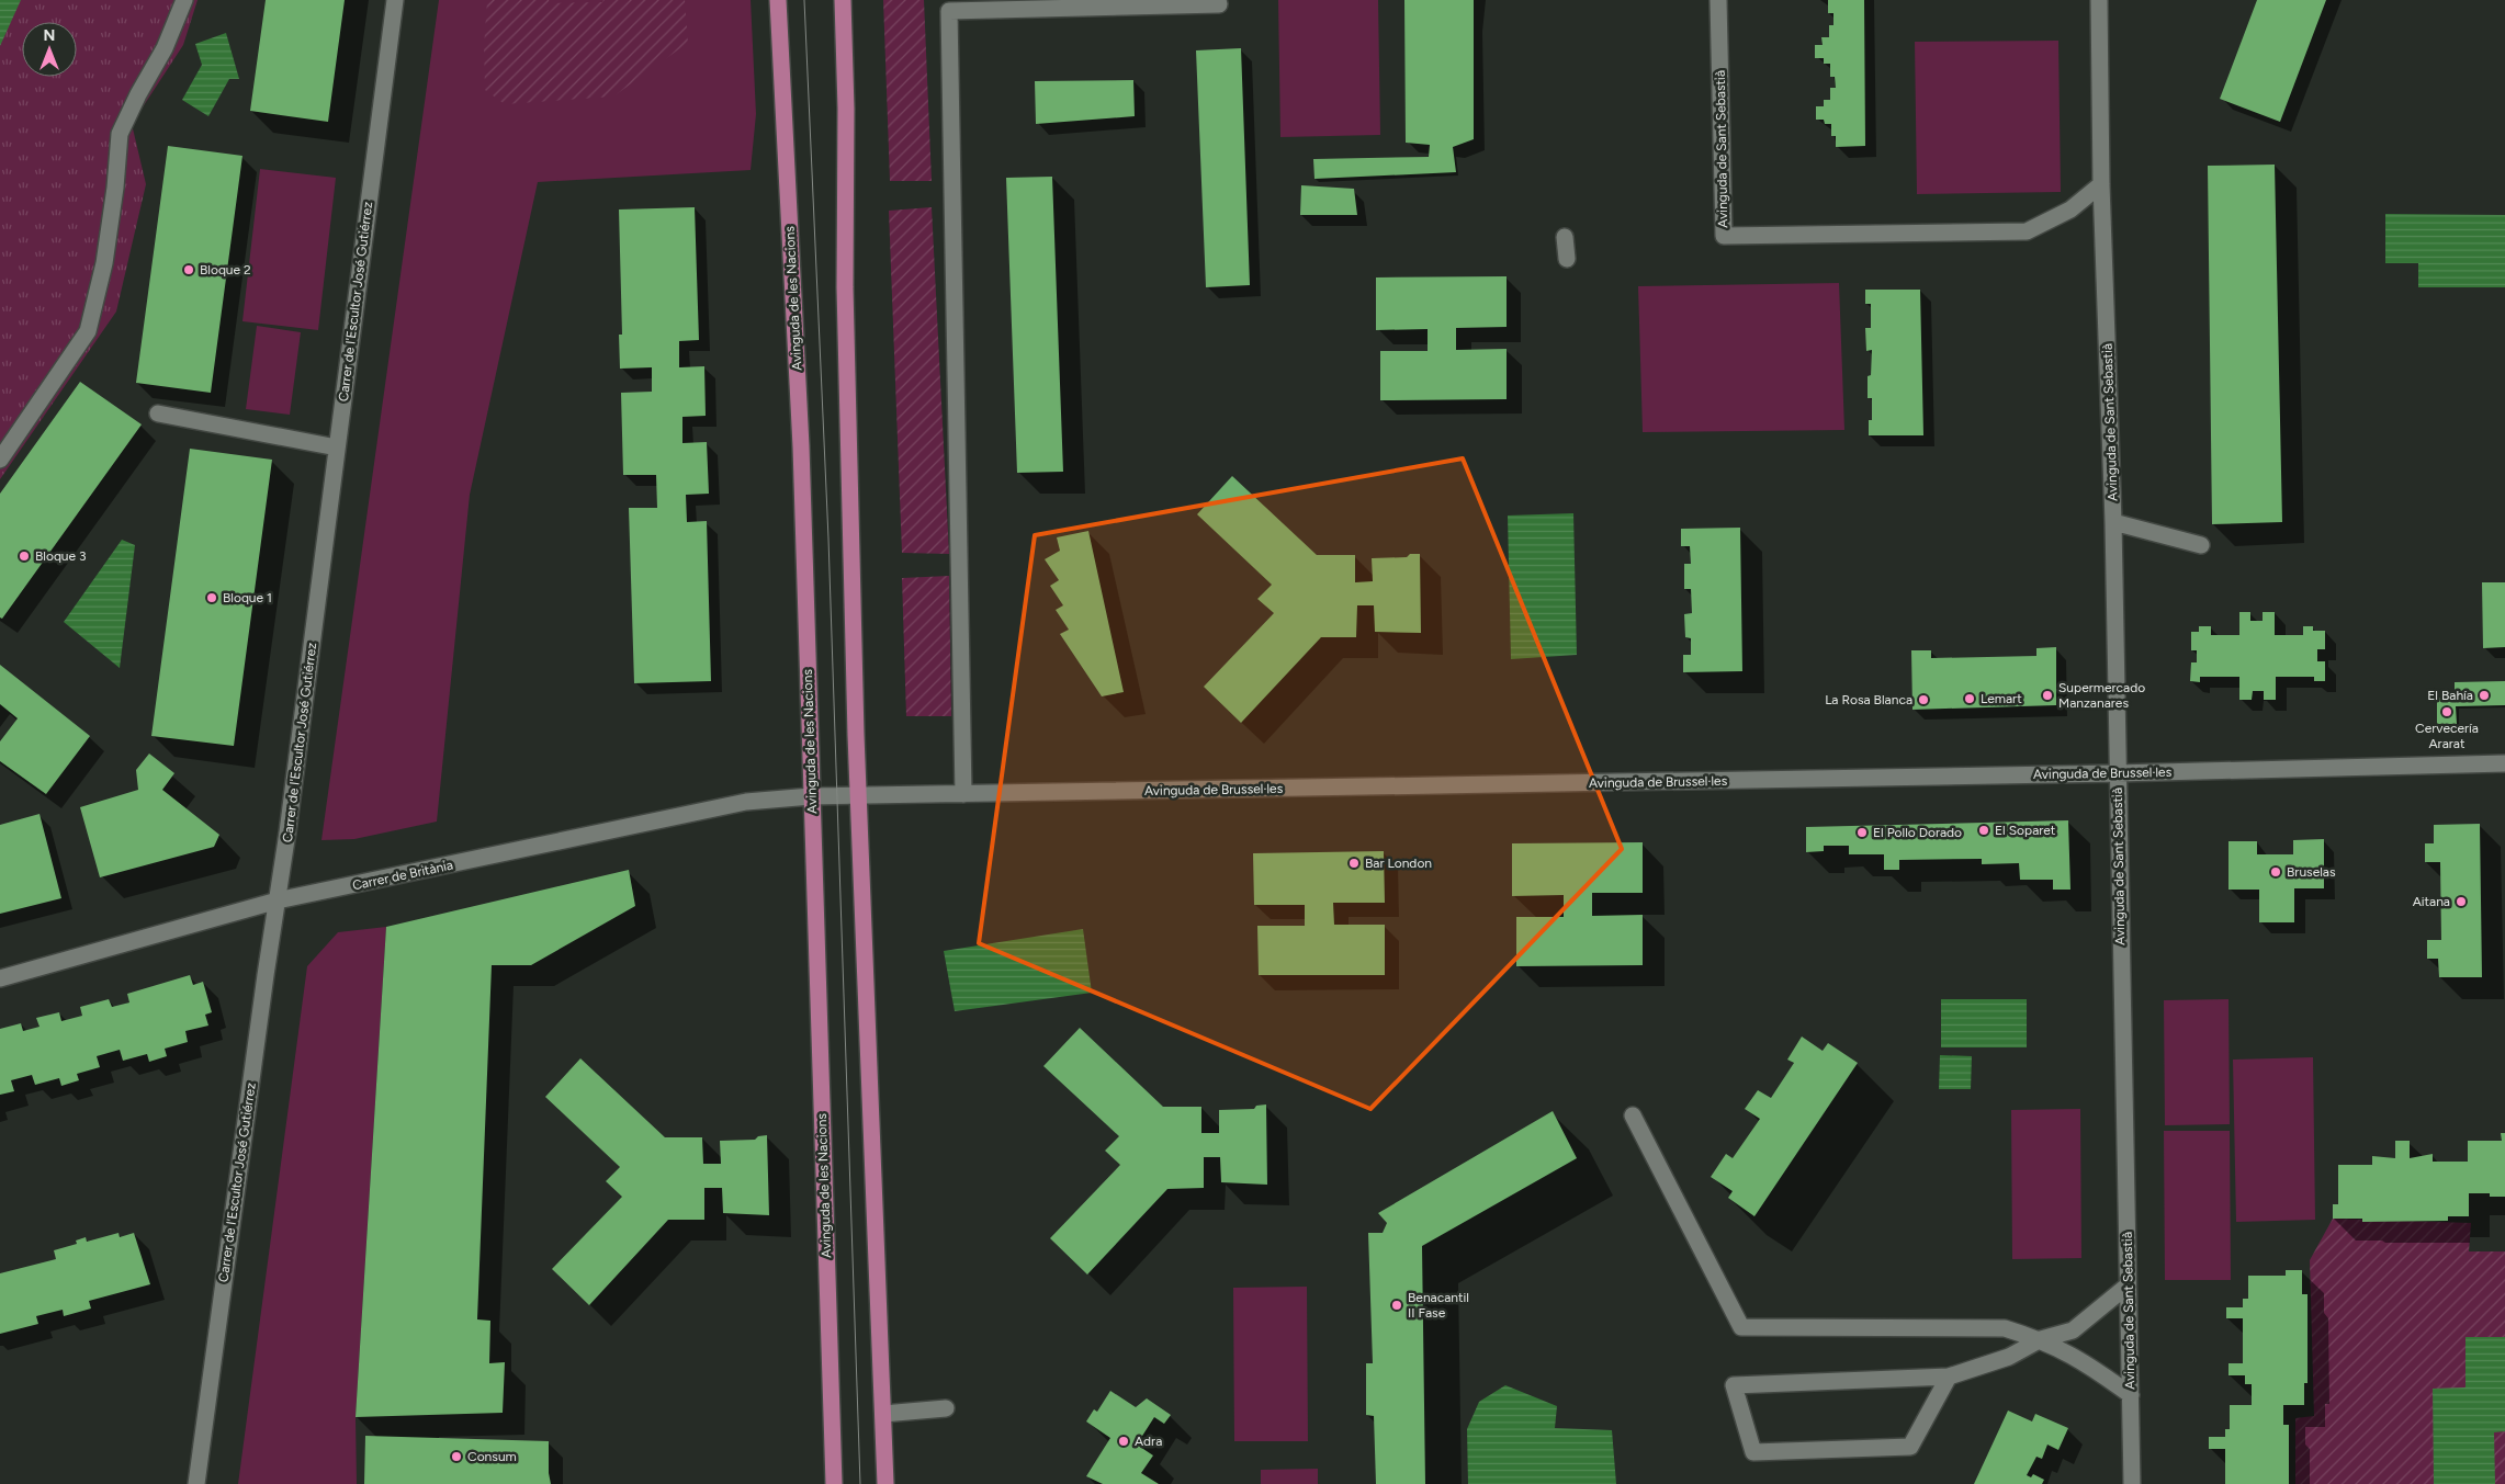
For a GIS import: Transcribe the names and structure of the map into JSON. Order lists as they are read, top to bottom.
{
  "streets": {
    "main road": ["Avinguda de les Nacions"],
    "street": [
      "Avinguda de Sant Sebastià",
      "Carrer de l'Escultor José Gutiérrez",
      "Avinguda de Brussel·les",
      "Carrer de Britània"
    ]
  },
  "crossings": [
    ["Avinguda de Sant Sebastià", "Avinguda de Brussel·les"],
    ["Avinguda de les Nacions", "Avinguda de Brussel·les"],
    ["Avinguda de les Nacions", "Carrer de Britània"],
    ["Carrer de l'Escultor José Gutiérrez", "Carrer de Britània"],
    ["Avinguda de Brussel·les", "Carrer de Britània"]
  ],
  "places": [
    "Bloque 2",
    "Bloque 3",
    "Bloque 1",
    "Supermercado Manzanares",
    "El Bahía",
    "Lemart",
    "La Rosa Blanca",
    "Cervecería Ararat",
    "El Soparet",
    "El Pollo Dorado",
    "Bar London",
    "Bruselas",
    "Aitana",
    "Benacantil II Fase",
    "Adra",
    "Consum"
  ],
  "north": "top"
}
